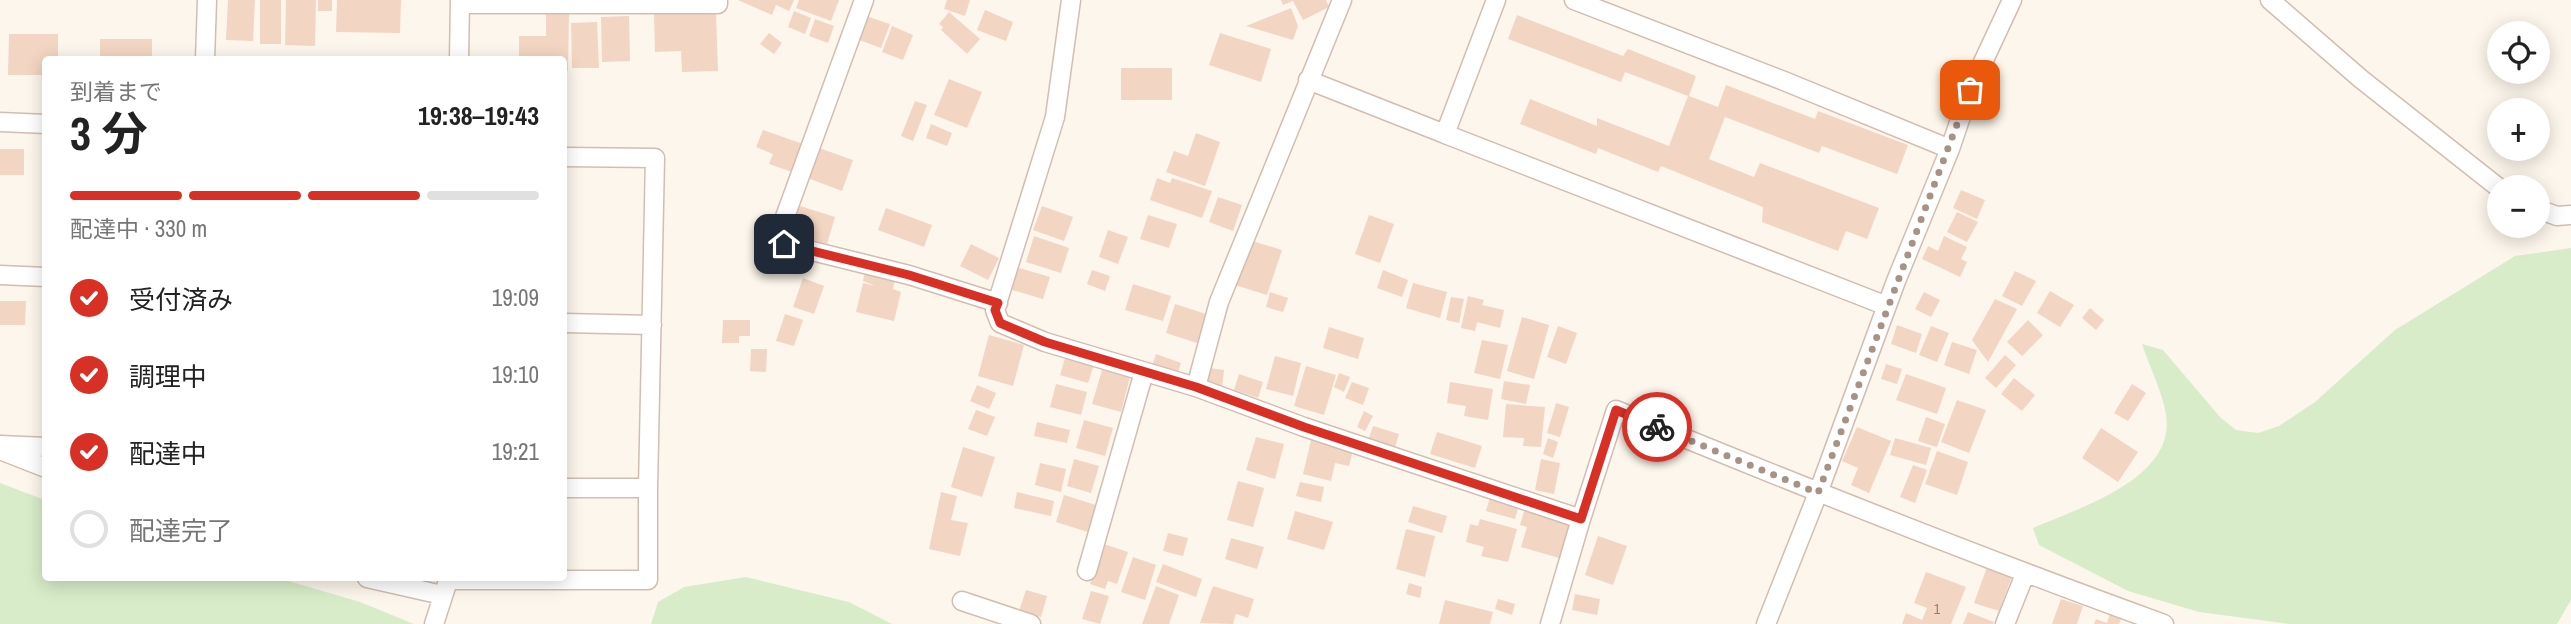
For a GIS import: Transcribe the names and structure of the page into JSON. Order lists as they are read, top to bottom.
{
  "house_numbers": ["1"],
  "page": {
    "map_buttons": ["+", "−"],
    "heading": ["3 分", "到着まで", "19:38–19:43"],
    "bar": "配達中 · 330 m",
    "list": [
      ["受付済み", "19:09"],
      ["調理中", "19:10"],
      ["配達中", "19:21"],
      "配達完了"
    ]
  }
}
